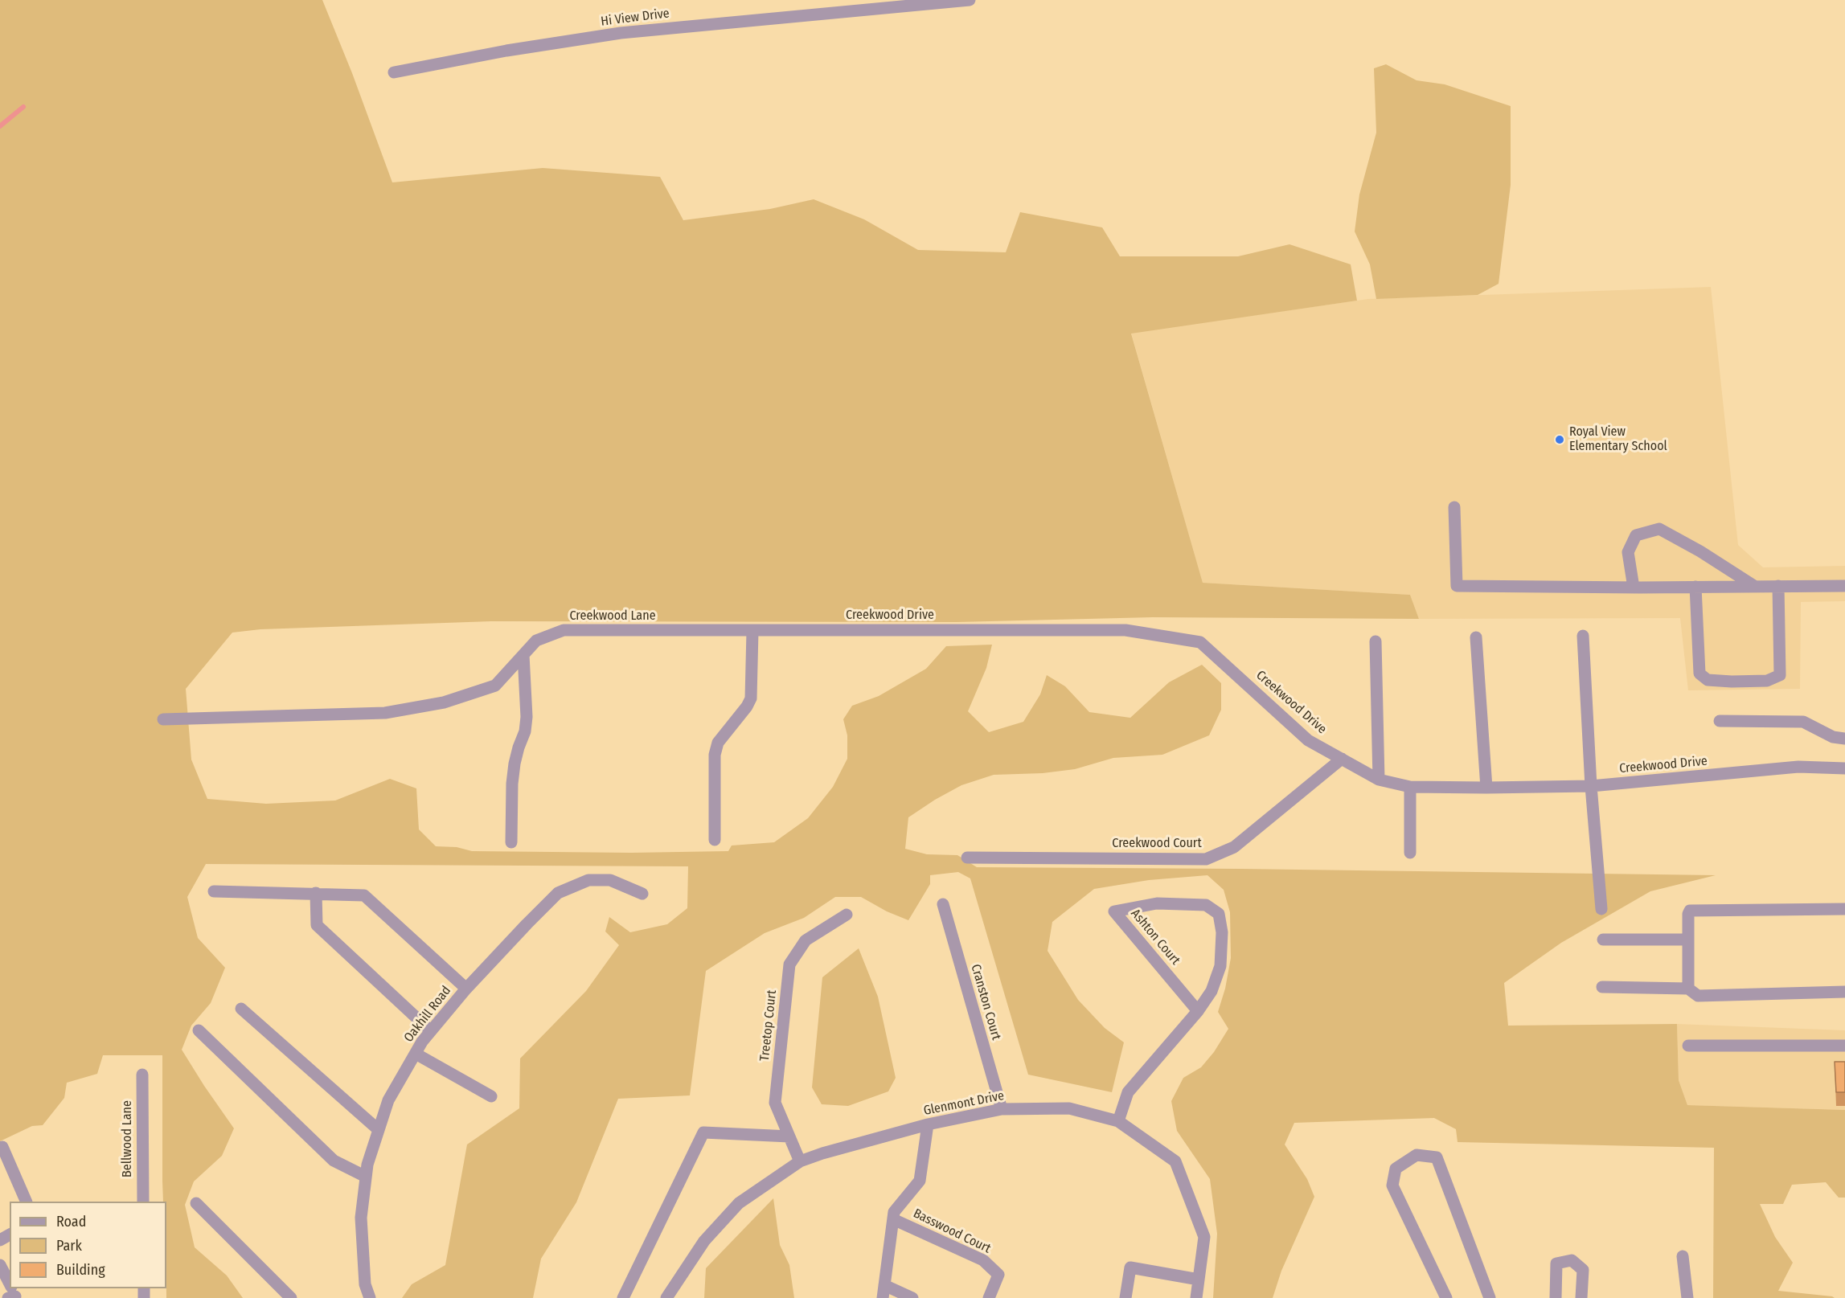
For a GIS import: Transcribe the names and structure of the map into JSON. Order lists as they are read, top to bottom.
{
  "streets": {
    "street": [
      "Hi View Drive",
      "Creekwood Drive",
      "Creekwood Lane",
      "Creekwood Court",
      "Ashton Court",
      "Cranston Court",
      "Oakhill Road",
      "Treetop Court",
      "Glenmont Drive",
      "Bellwood Lane",
      "Basswood Court"
    ]
  },
  "crossings": [
    ["Creekwood Drive", "Creekwood Lane"],
    ["Creekwood Drive", "Creekwood Court"],
    ["Ashton Court", "Glenmont Drive"],
    ["Cranston Court", "Glenmont Drive"],
    ["Treetop Court", "Glenmont Drive"],
    ["Glenmont Drive", "Basswood Court"]
  ],
  "places": ["Royal View Elementary School"],
  "legend": ["Road", "Park", "Building"]
}
